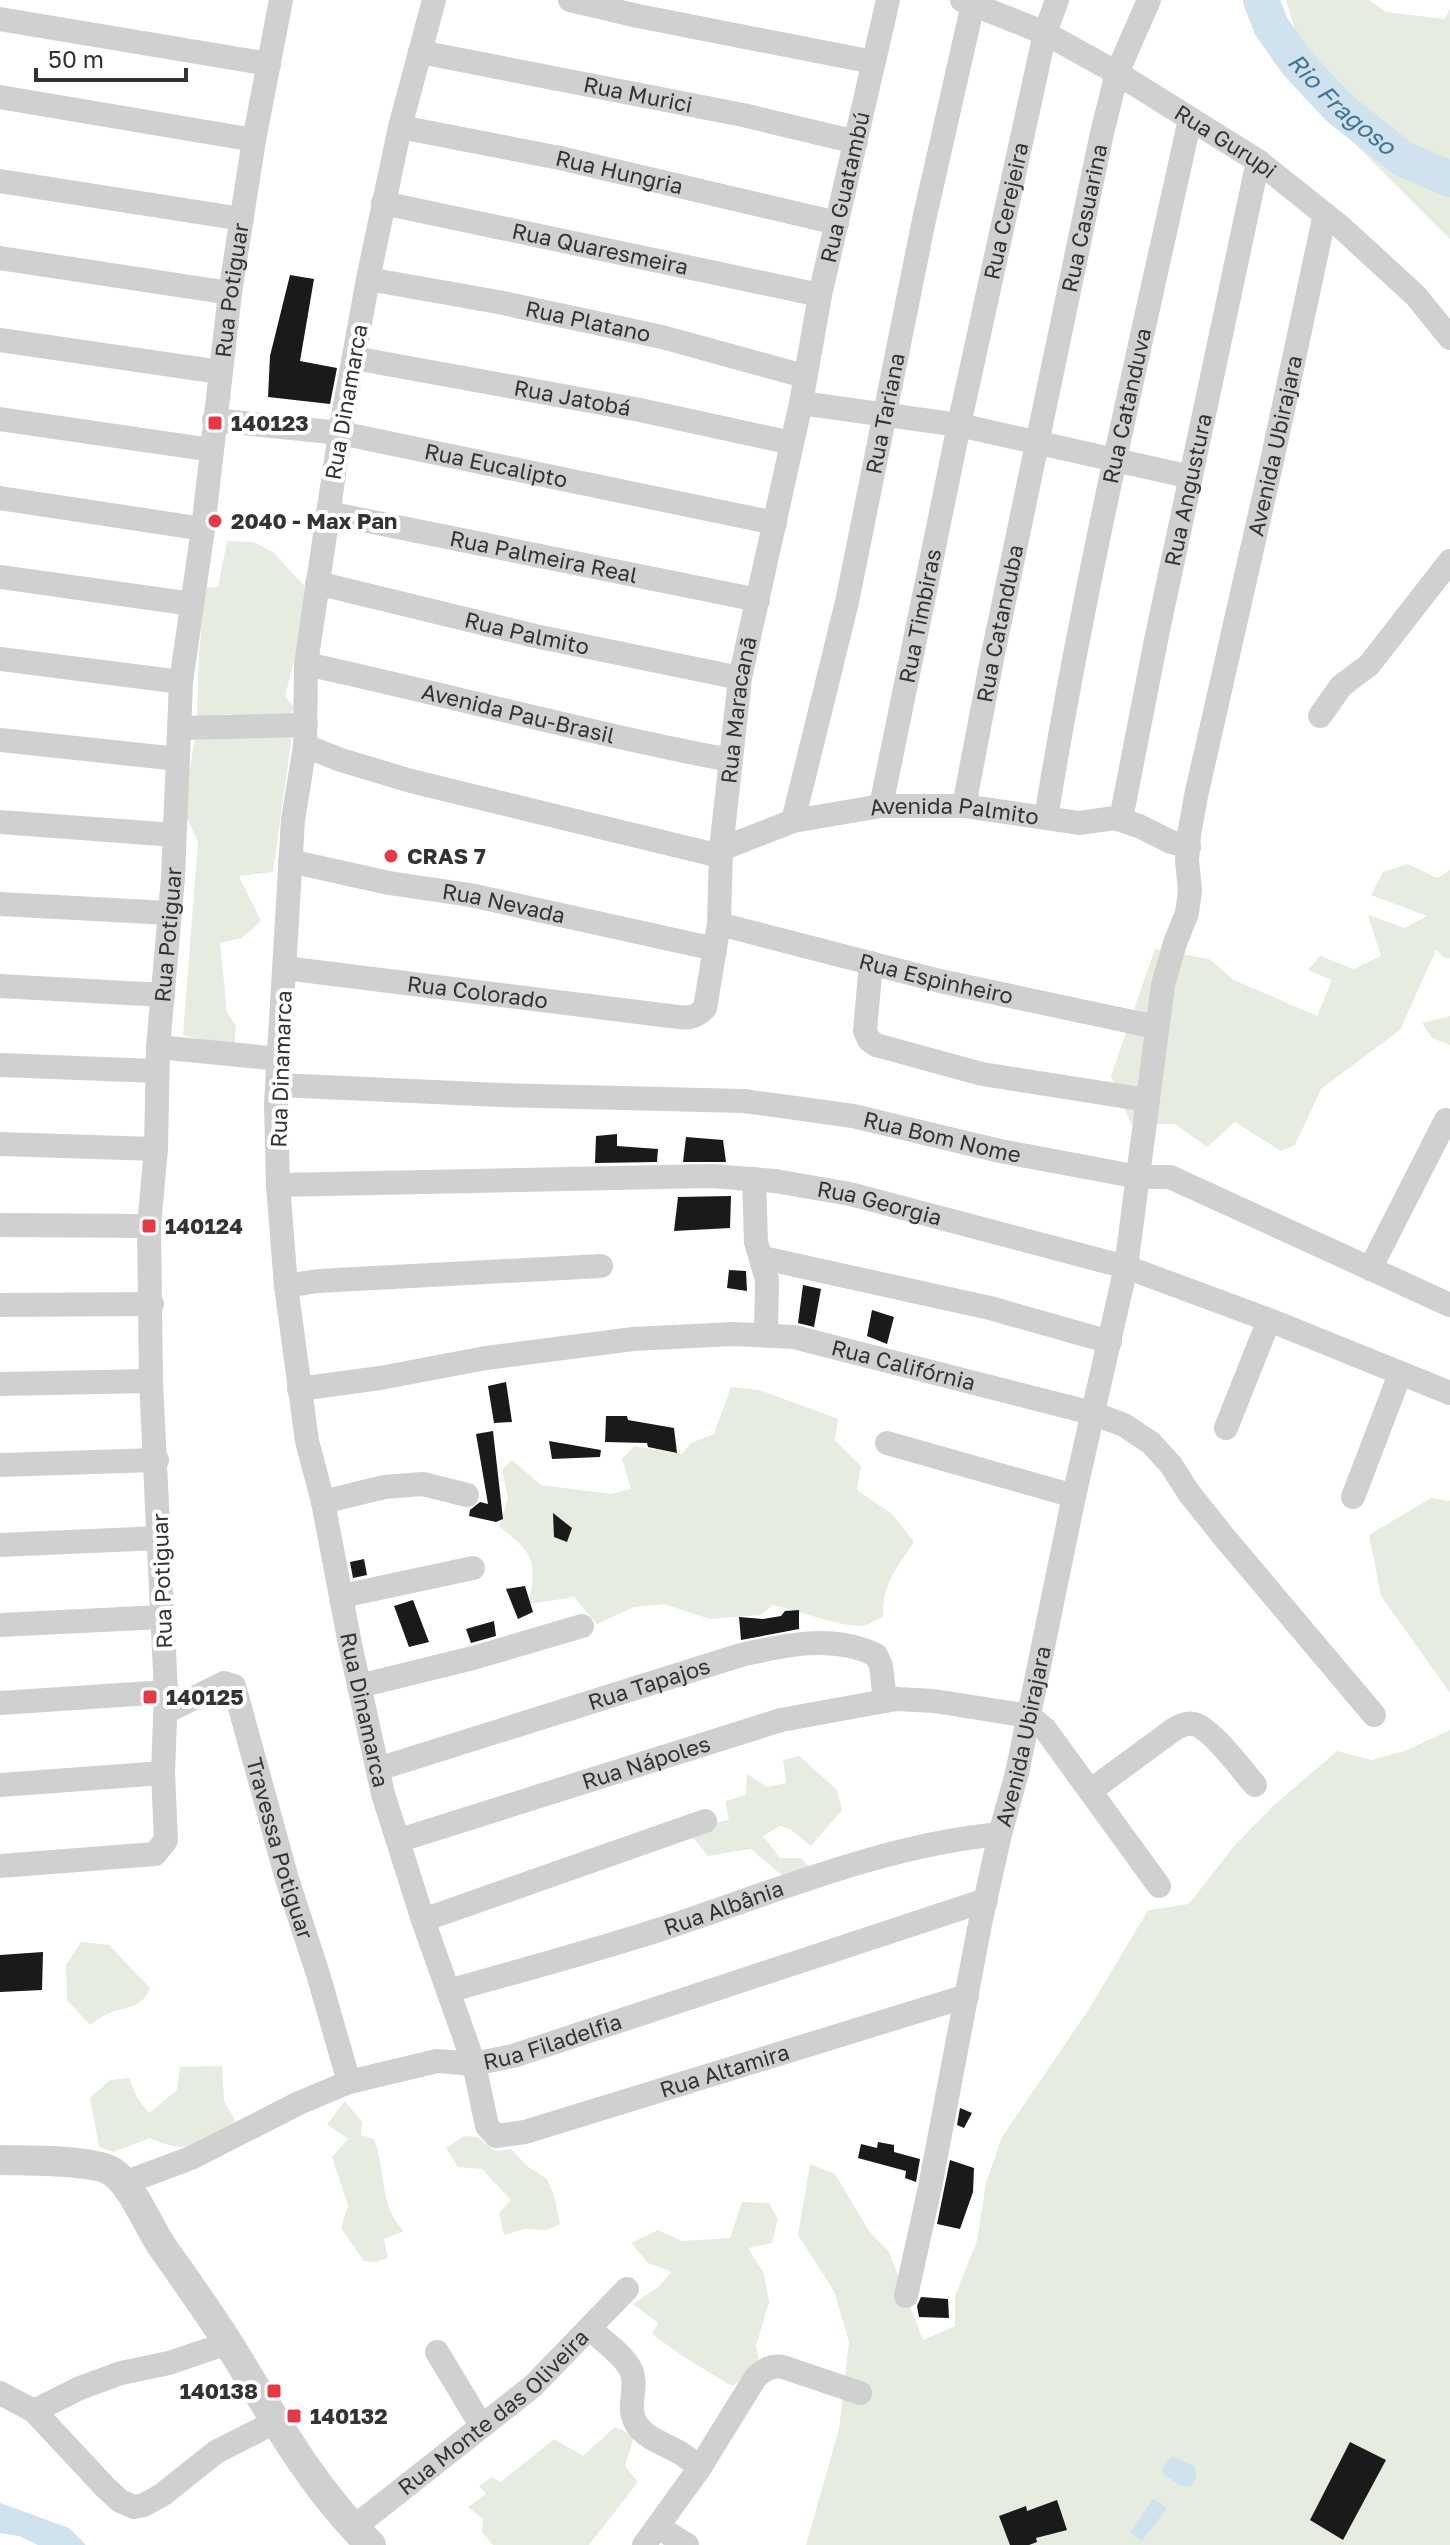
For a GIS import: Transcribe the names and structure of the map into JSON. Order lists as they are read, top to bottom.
{
  "streets": {
    "street": [
      "Rua Murici",
      "Rua Gurupi",
      "Rua Hungria",
      "Rua Guatambú",
      "Rua Cerejeira",
      "Rua Casuarina",
      "Rua Quaresmeira",
      "Rua Potiguar",
      "Rua Platano",
      "Rua Jatobá",
      "Rua Dinamarca",
      "Rua Catanduva",
      "Rua Tariana",
      "Avenida Ubirajara",
      "Rua Eucalipto",
      "Rua Angustura",
      "Rua Palmeira Real",
      "Rua Timbiras",
      "Rua Catanduba",
      "Rua Palmito",
      "Rua Maracanã",
      "Avenida Pau-Brasil",
      "Avenida Palmito",
      "Rua Nevada",
      "Rua Espinheiro",
      "Rua Colorado",
      "Rua Bom Nome",
      "Rua Georgia",
      "Rua Califórnia",
      "Rua Tapajos",
      "Rua Nápoles",
      "Travessa Potiguar",
      "Rua Albânia",
      "Rua Filadelfia",
      "Rua Altamira",
      "Rua Monte das Oliveira"
    ]
  },
  "crossings": [
    ["Rua Murici", "Rua Guatambú"],
    ["Rua Murici", "Rua Dinamarca"],
    ["Rua Gurupi", "Rua Cerejeira"],
    ["Rua Gurupi", "Rua Casuarina"],
    ["Rua Gurupi", "Rua Catanduva"],
    ["Rua Gurupi", "Rua Tariana"],
    ["Rua Gurupi", "Avenida Ubirajara"],
    ["Rua Gurupi", "Rua Angustura"],
    ["Rua Hungria", "Rua Guatambú"],
    ["Rua Hungria", "Rua Dinamarca"],
    ["Rua Guatambú", "Rua Quaresmeira"],
    ["Rua Guatambú", "Rua Platano"],
    ["Rua Guatambú", "Rua Maracanã"],
    ["Rua Cerejeira", "Rua Timbiras"],
    ["Rua Casuarina", "Rua Catanduba"],
    ["Rua Quaresmeira", "Rua Dinamarca"],
    ["Rua Potiguar", "Rua Eucalipto"],
    ["Rua Potiguar", "Travessa Potiguar"],
    ["Rua Platano", "Rua Dinamarca"],
    ["Rua Platano", "Rua Maracanã"],
    ["Rua Jatobá", "Rua Dinamarca"],
    ["Rua Jatobá", "Rua Maracanã"],
    ["Rua Dinamarca", "Rua Eucalipto"],
    ["Rua Dinamarca", "Rua Palmeira Real"],
    ["Rua Dinamarca", "Rua Palmito"],
    ["Rua Dinamarca", "Avenida Pau-Brasil"],
    ["Rua Dinamarca", "Rua Nevada"],
    ["Rua Dinamarca", "Rua Colorado"],
    ["Rua Dinamarca", "Rua Bom Nome"],
    ["Rua Dinamarca", "Rua Georgia"],
    ["Rua Dinamarca", "Rua Califórnia"],
    ["Rua Dinamarca", "Rua Tapajos"],
    ["Rua Dinamarca", "Rua Nápoles"],
    ["Rua Dinamarca", "Rua Albânia"],
    ["Rua Dinamarca", "Rua Filadelfia"],
    ["Rua Dinamarca", "Rua Altamira"],
    ["Rua Catanduva", "Avenida Palmito"],
    ["Rua Tariana", "Avenida Palmito"],
    ["Avenida Ubirajara", "Rua Espinheiro"],
    ["Avenida Ubirajara", "Rua Bom Nome"],
    ["Avenida Ubirajara", "Rua Georgia"],
    ["Avenida Ubirajara", "Rua Califórnia"],
    ["Avenida Ubirajara", "Rua Nápoles"],
    ["Avenida Ubirajara", "Rua Albânia"],
    ["Avenida Ubirajara", "Rua Filadelfia"],
    ["Avenida Ubirajara", "Rua Altamira"],
    ["Rua Eucalipto", "Rua Maracanã"],
    ["Rua Angustura", "Avenida Palmito"],
    ["Rua Palmeira Real", "Rua Maracanã"],
    ["Rua Timbiras", "Avenida Palmito"],
    ["Rua Catanduba", "Avenida Palmito"],
    ["Rua Palmito", "Rua Maracanã"],
    ["Rua Maracanã", "Avenida Pau-Brasil"],
    ["Rua Maracanã", "Avenida Palmito"],
    ["Rua Maracanã", "Rua Nevada"],
    ["Rua Maracanã", "Rua Espinheiro"],
    ["Rua Maracanã", "Rua Colorado"],
    ["Rua Tapajos", "Rua Nápoles"],
    ["Travessa Potiguar", "Rua Filadelfia"]
  ],
  "water": ["Rio Fragoso"],
  "places": {
    "transit": [
      "140123",
      "140124",
      "140125",
      "140138",
      "140132"
    ],
    "other": ["2040 - Max Pan", "CRAS 7"]
  },
  "scale_bar": "50 m"
}
